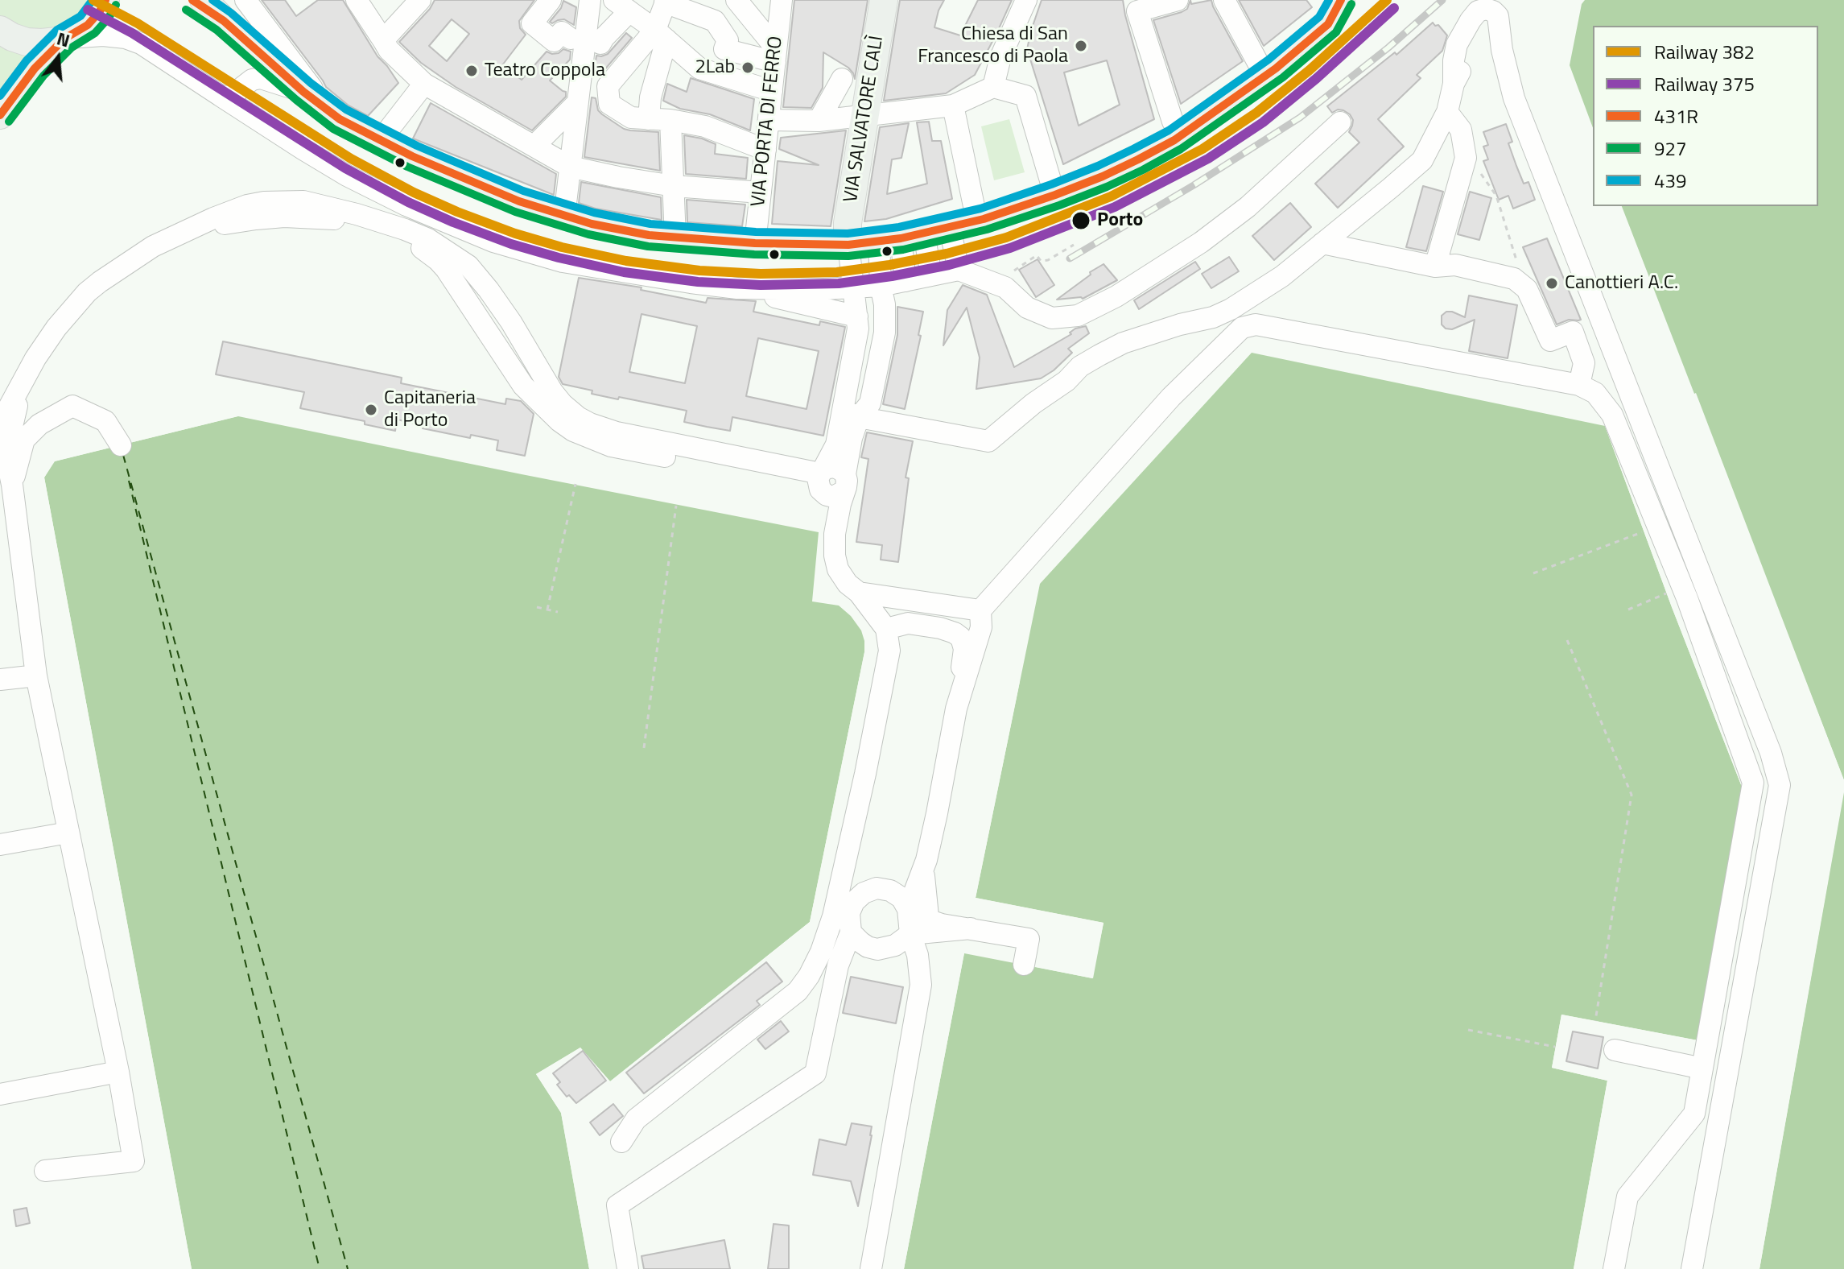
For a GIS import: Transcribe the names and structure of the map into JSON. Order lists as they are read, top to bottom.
{
  "streets": {
    "main road": ["VIA SALVATORE CALÌ"],
    "street": ["VIA PORTA DI FERRO"]
  },
  "places": [
    "Chiesa di San Francesco di Paola",
    "2Lab",
    "Teatro Coppola",
    "Porto",
    "Canottieri A.C.",
    "Capitaneria di Porto"
  ],
  "lines": [
    "rail line 382",
    "transit line 431R",
    "transit line 439",
    "transit line 927",
    "rail line 375"
  ],
  "legend": [
    "Railway 382",
    "Railway 375",
    "431R",
    "927",
    "439"
  ],
  "north": "top"
}
